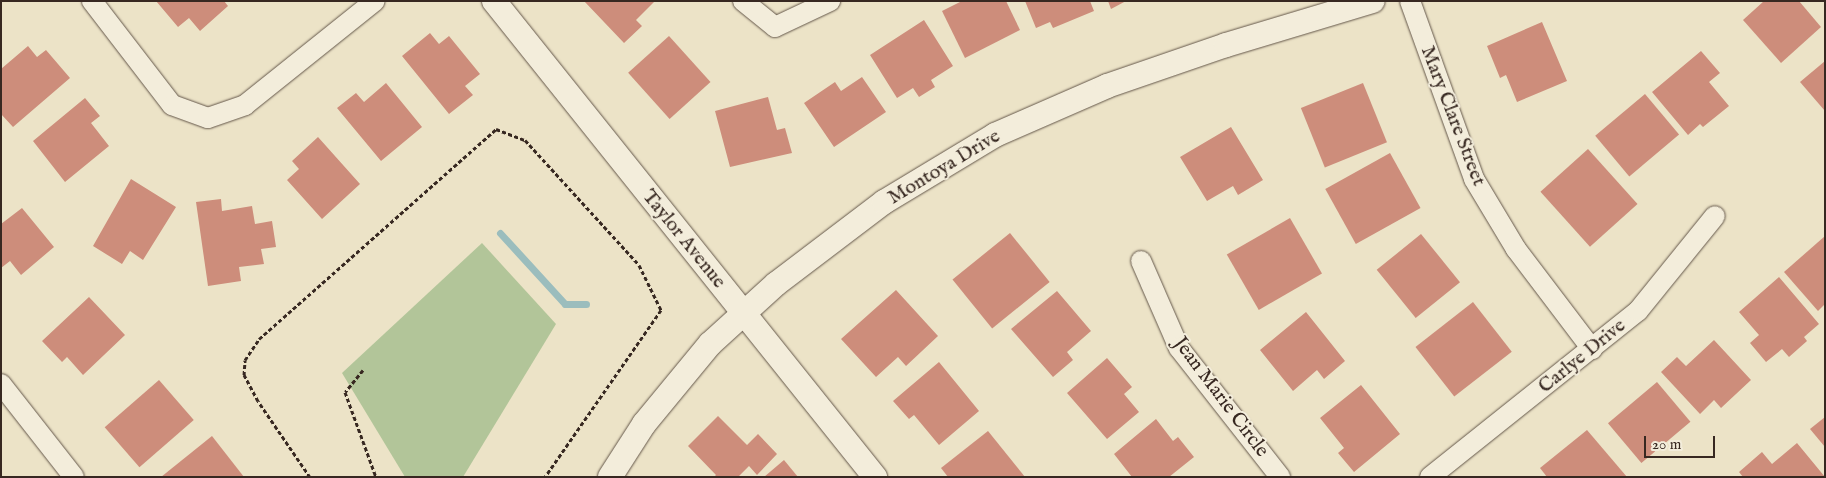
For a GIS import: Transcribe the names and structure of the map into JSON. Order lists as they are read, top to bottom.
{
  "streets": {
    "street": [
      "Mary Clare Street",
      "Montoya Drive",
      "Taylor Avenue",
      "Carlye Drive",
      "Jean Marie Circle"
    ]
  },
  "crossings": [
    ["Mary Clare Street", "Carlye Drive"],
    ["Montoya Drive", "Taylor Avenue"]
  ],
  "scale_bar": "20 m"
}
